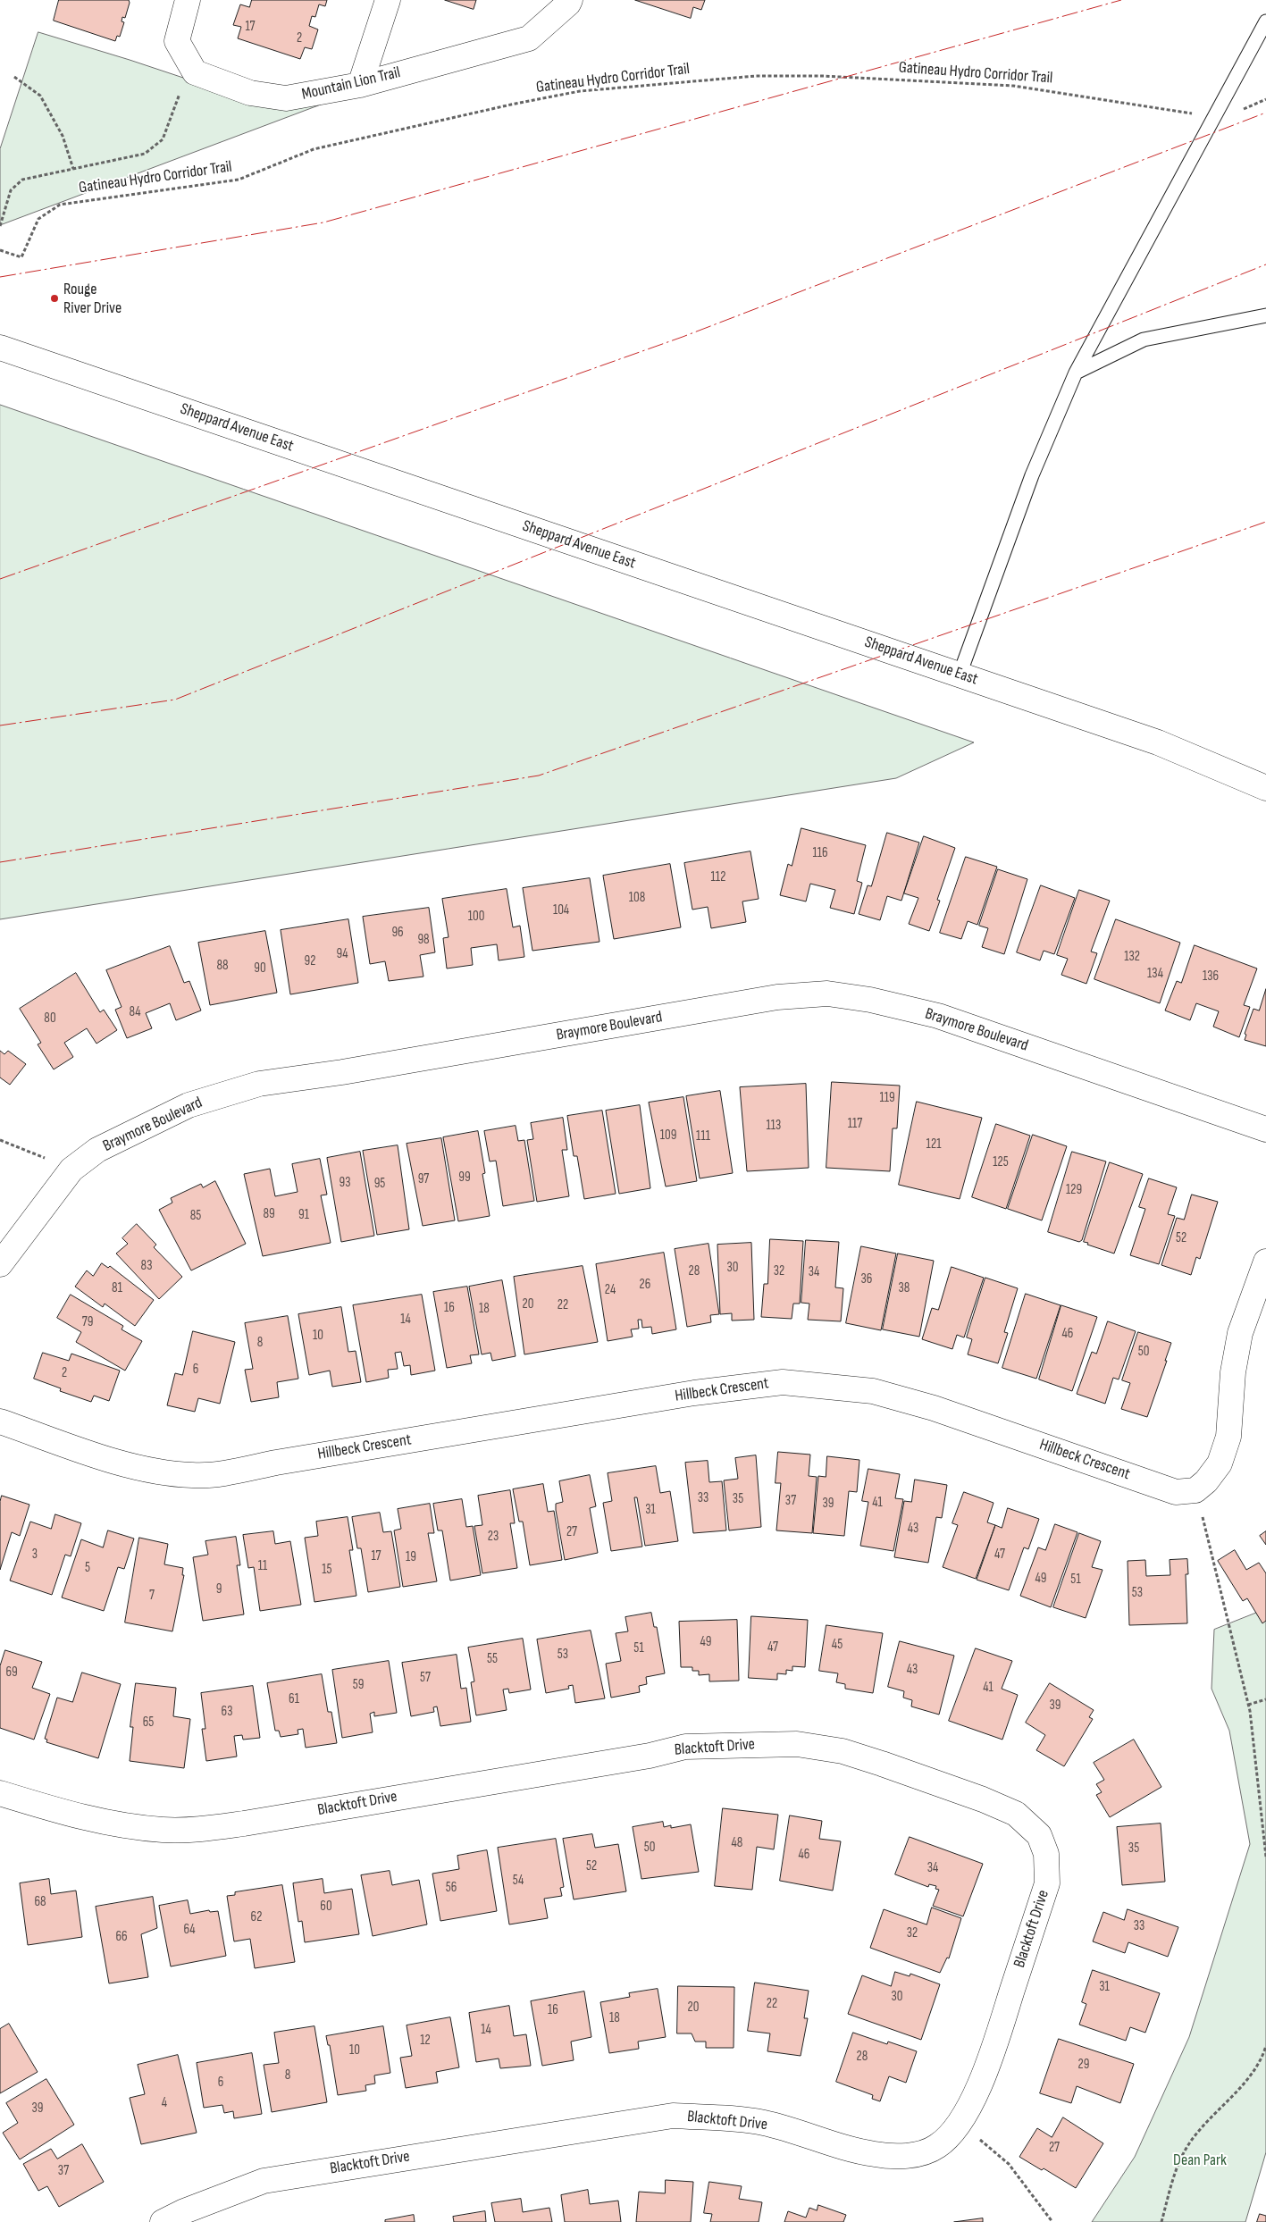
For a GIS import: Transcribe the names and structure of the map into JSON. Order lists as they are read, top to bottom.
{
  "streets": {
    "street": [
      "Mountain Lion Trail",
      "Sheppard Avenue East",
      "Braymore Boulevard",
      "Hillbeck Crescent",
      "Blacktoft Drive"
    ],
    "path": ["Gatineau Hydro Corridor Trail"]
  },
  "parks": ["Dean Park"],
  "places": ["Rouge River Drive"],
  "house_numbers": [
    "17",
    "2",
    "116",
    "112",
    "108",
    "104",
    "100",
    "96",
    "98",
    "94",
    "132",
    "92",
    "88",
    "90",
    "134",
    "136",
    "84",
    "80",
    "119",
    "117",
    "113",
    "109",
    "111",
    "121",
    "125",
    "99",
    "97",
    "93",
    "95",
    "129",
    "89",
    "91",
    "85",
    "52",
    "83",
    "30",
    "28",
    "32",
    "34",
    "36",
    "26",
    "81",
    "38",
    "24",
    "20",
    "22",
    "16",
    "18",
    "14",
    "79",
    "46",
    "10",
    "8",
    "50",
    "6",
    "2",
    "33",
    "35",
    "37",
    "41",
    "39",
    "31",
    "43",
    "27",
    "23",
    "3",
    "47",
    "17",
    "19",
    "11",
    "5",
    "15",
    "49",
    "51",
    "9",
    "53",
    "7",
    "49",
    "45",
    "47",
    "51",
    "53",
    "55",
    "43",
    "69",
    "57",
    "59",
    "41",
    "61",
    "39",
    "63",
    "65",
    "48",
    "50",
    "35",
    "46",
    "52",
    "34",
    "54",
    "56",
    "68",
    "60",
    "62",
    "33",
    "64",
    "32",
    "66",
    "31",
    "30",
    "22",
    "20",
    "16",
    "18",
    "14",
    "12",
    "10",
    "28",
    "29",
    "8",
    "6",
    "4",
    "39",
    "27",
    "37"
  ]
}
